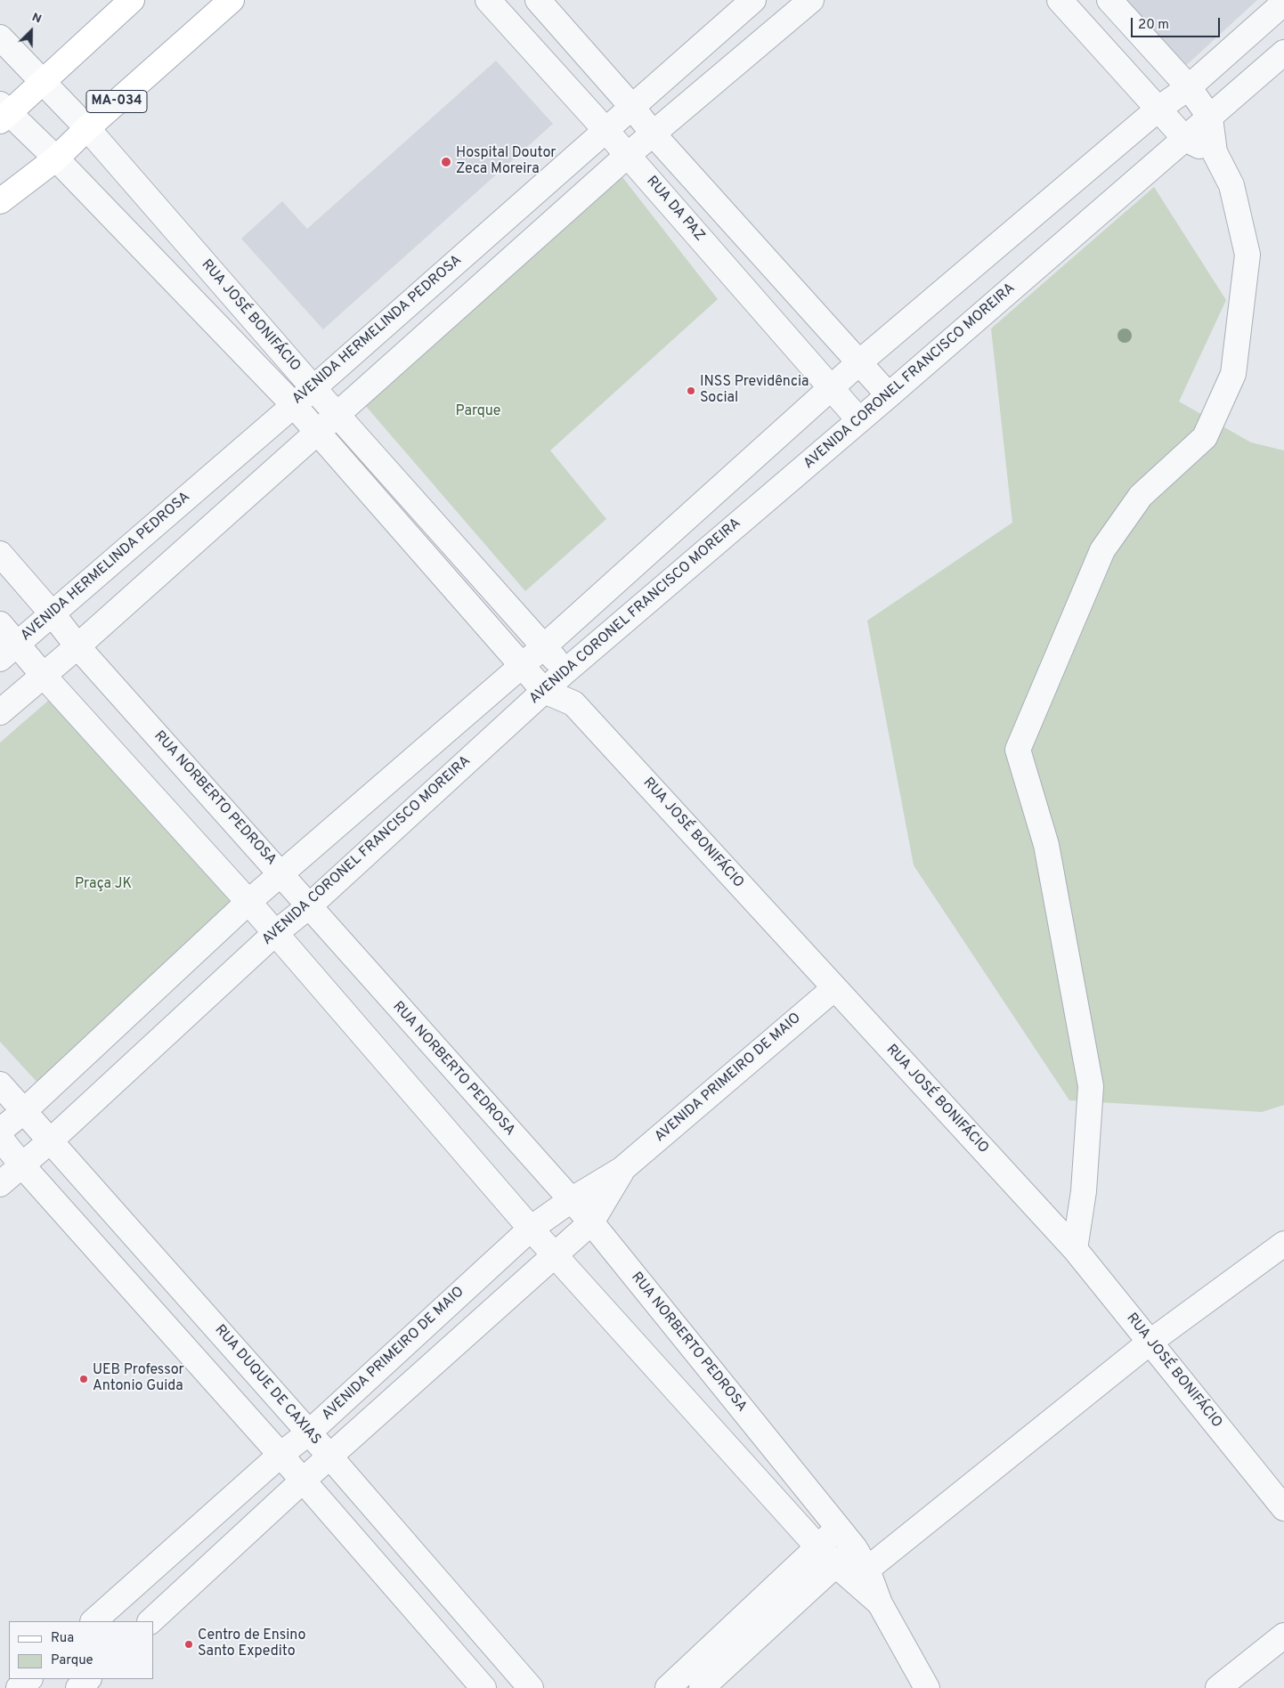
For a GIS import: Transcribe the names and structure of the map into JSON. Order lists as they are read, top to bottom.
{
  "streets": {
    "main road": ["MA-034"],
    "street": [
      "RUA DA PAZ",
      "RUA JOSÉ BONIFÁCIO",
      "AVENIDA HERMELINDA PEDROSA",
      "AVENIDA CORONEL FRANCISCO MOREIRA",
      "RUA NORBERTO PEDROSA",
      "AVENIDA PRIMEIRO DE MAIO",
      "RUA DUQUE DE CAXIAS"
    ]
  },
  "crossings": [
    ["MA-034", "RUA JOSÉ BONIFÁCIO"],
    ["RUA DA PAZ", "AVENIDA HERMELINDA PEDROSA"],
    ["RUA DA PAZ", "AVENIDA CORONEL FRANCISCO MOREIRA"],
    ["RUA JOSÉ BONIFÁCIO", "AVENIDA HERMELINDA PEDROSA"],
    ["RUA JOSÉ BONIFÁCIO", "AVENIDA CORONEL FRANCISCO MOREIRA"],
    ["RUA JOSÉ BONIFÁCIO", "AVENIDA PRIMEIRO DE MAIO"],
    ["AVENIDA HERMELINDA PEDROSA", "RUA NORBERTO PEDROSA"],
    ["AVENIDA CORONEL FRANCISCO MOREIRA", "RUA NORBERTO PEDROSA"],
    ["AVENIDA CORONEL FRANCISCO MOREIRA", "RUA DUQUE DE CAXIAS"],
    ["RUA NORBERTO PEDROSA", "AVENIDA PRIMEIRO DE MAIO"],
    ["AVENIDA PRIMEIRO DE MAIO", "RUA DUQUE DE CAXIAS"]
  ],
  "parks": ["Parque", "Praça JK"],
  "places": [
    "Hospital Doutor Zeca Moreira",
    "INSS Previdência Social",
    "UEB Professor Antonio Guida",
    "Centro de Ensino Santo Expedito"
  ],
  "legend": ["Rua", "Parque"],
  "scale_bar": "20 m",
  "north": "top right"
}
